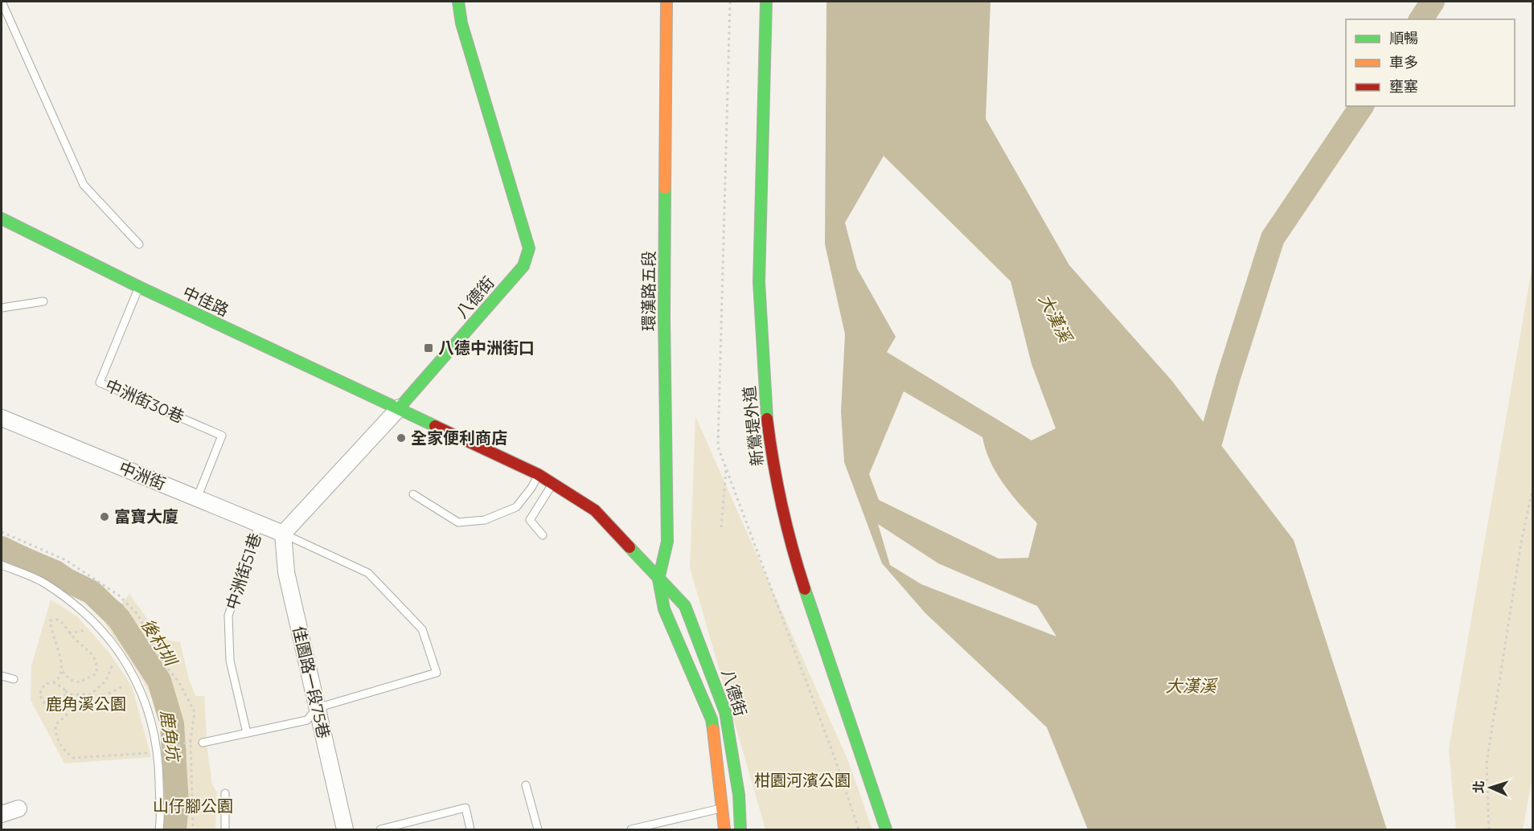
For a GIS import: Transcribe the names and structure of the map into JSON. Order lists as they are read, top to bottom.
{
  "streets": {
    "street": [
      "環漢路五段",
      "八德街",
      "中佳路",
      "新鶯堤外道",
      "中洲街",
      "佳園路一段75巷"
    ],
    "lane": ["中洲街30巷", "中洲街51巷"]
  },
  "crossings": [
    ["環漢路五段", "八德街"],
    ["八德街", "中佳路"],
    ["中佳路", "中洲街30巷"],
    ["中洲街30巷", "中洲街"],
    ["中洲街", "中洲街51巷"],
    ["中洲街", "佳園路一段75巷"]
  ],
  "water": ["大漢溪", "後村圳", "鹿角坑"],
  "parks": ["鹿角溪公園", "柑園河濱公園", "山仔腳公園"],
  "places": {
    "transit": ["八德中洲街口"],
    "other": ["全家便利商店", "富寶大廈"]
  },
  "legend": ["順暢", "車多", "壅塞"],
  "north": "left"
}
